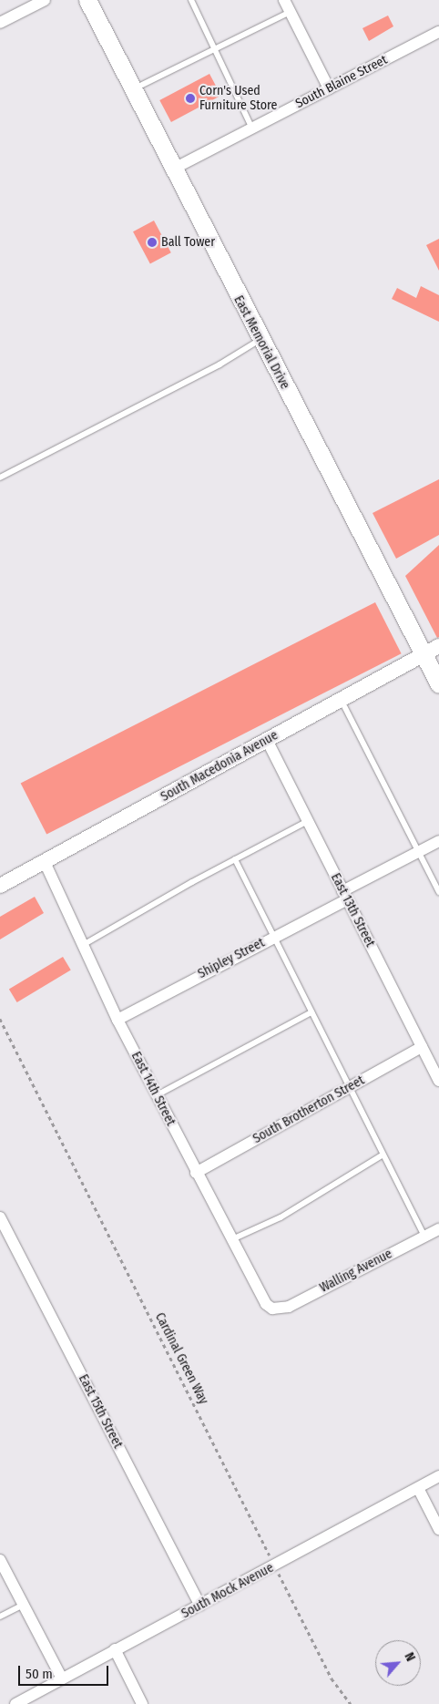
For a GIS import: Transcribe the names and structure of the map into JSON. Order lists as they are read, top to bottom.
{
  "streets": {
    "main road": ["East Memorial Drive"],
    "street": [
      "South Blaine Street",
      "South Macedonia Avenue",
      "East 13th Street",
      "Shipley Street",
      "East 14th Street",
      "South Brotherton Street",
      "Walling Avenue",
      "East 15th Street",
      "South Mock Avenue"
    ],
    "path": ["Cardinal Green Way"]
  },
  "crossings": [
    ["South Blaine Street", "East Memorial Drive"],
    ["East Memorial Drive", "South Macedonia Avenue"],
    ["South Macedonia Avenue", "East 13th Street"],
    ["South Macedonia Avenue", "East 14th Street"],
    ["East 13th Street", "Shipley Street"],
    ["East 13th Street", "South Brotherton Street"],
    ["Shipley Street", "East 14th Street"],
    ["East 14th Street", "South Brotherton Street"],
    ["East 14th Street", "Walling Avenue"],
    ["Cardinal Green Way", "South Mock Avenue"],
    ["East 15th Street", "South Mock Avenue"]
  ],
  "places": ["Corn's Used Furniture Store", "Ball Tower"],
  "scale_bar": "50 m",
  "north": "top right"
}
